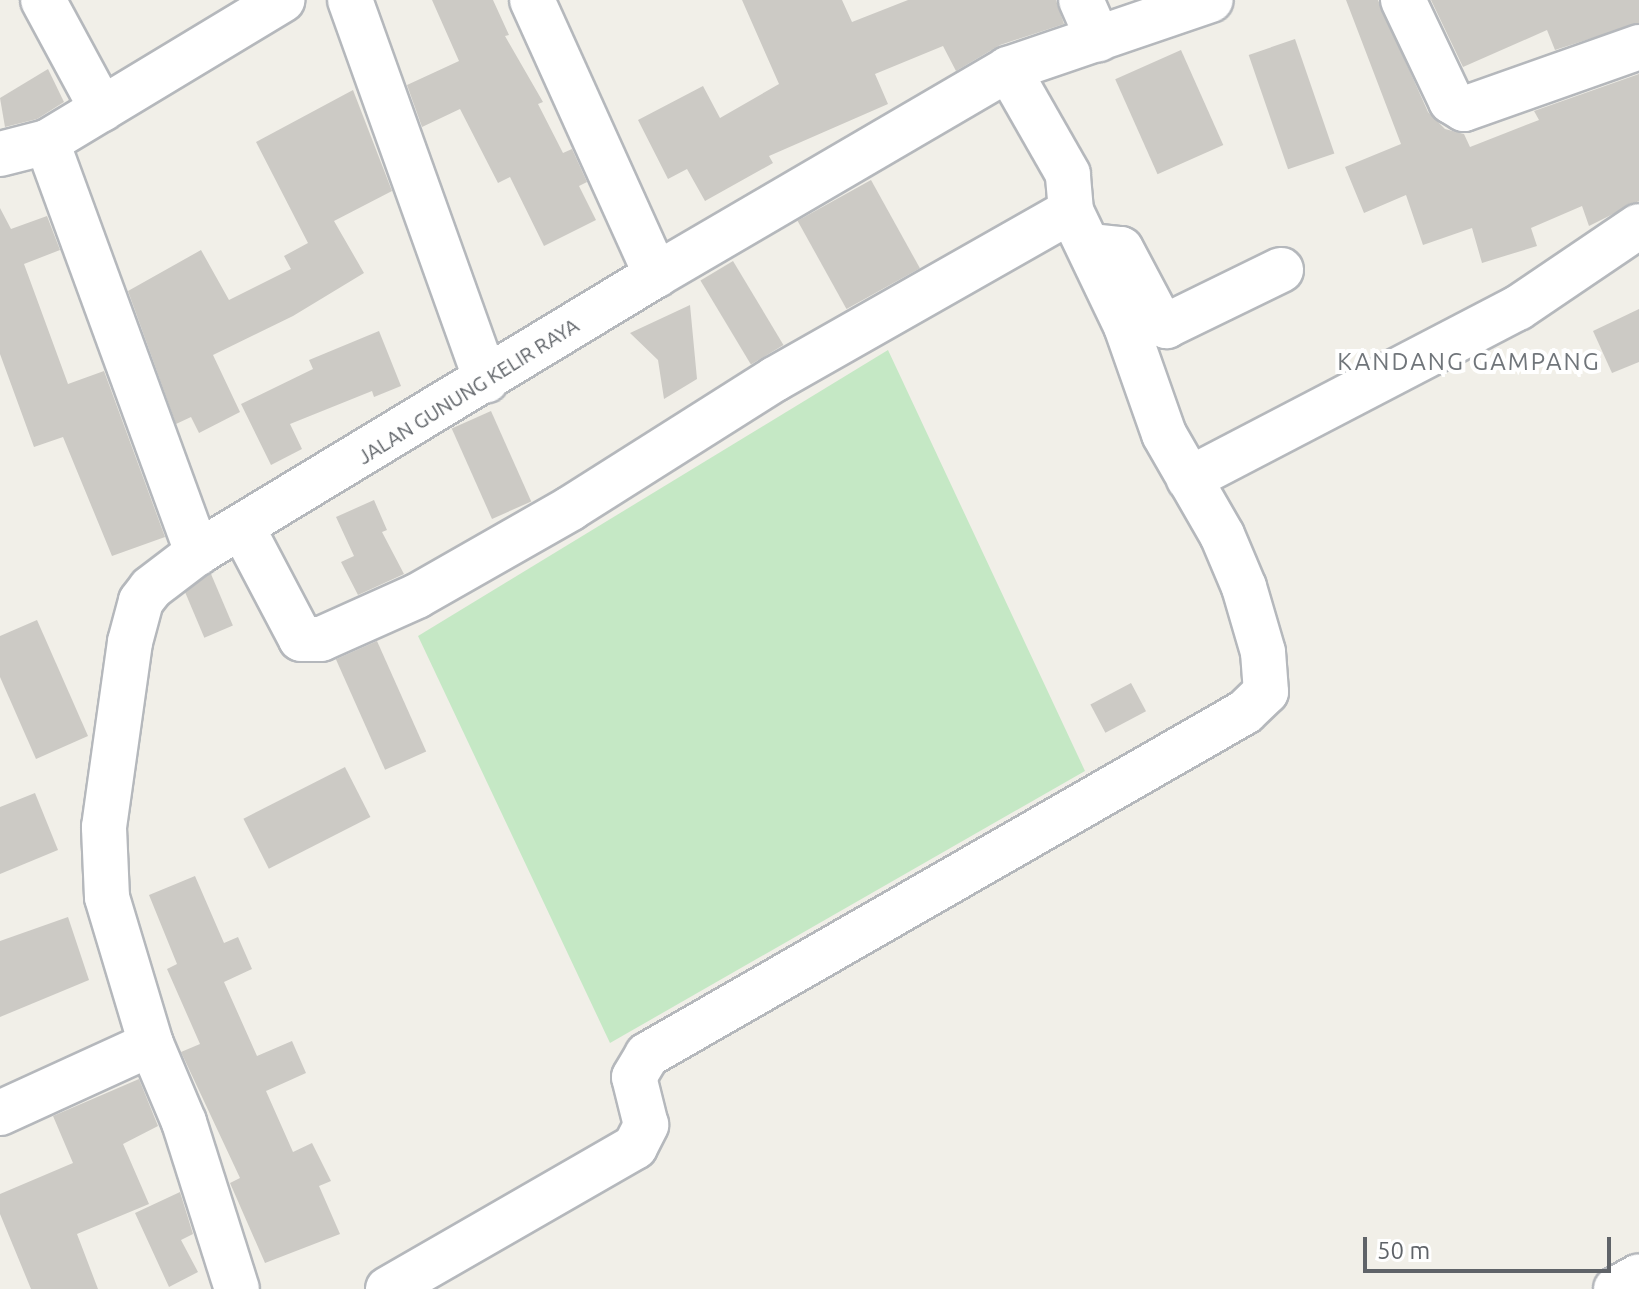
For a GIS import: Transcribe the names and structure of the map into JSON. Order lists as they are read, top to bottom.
{
  "streets": {
    "street": ["JALAN GUNUNG KELIR RAYA"]
  },
  "districts": ["KANDANG GAMPANG"],
  "scale_bar": "50 m"
}
